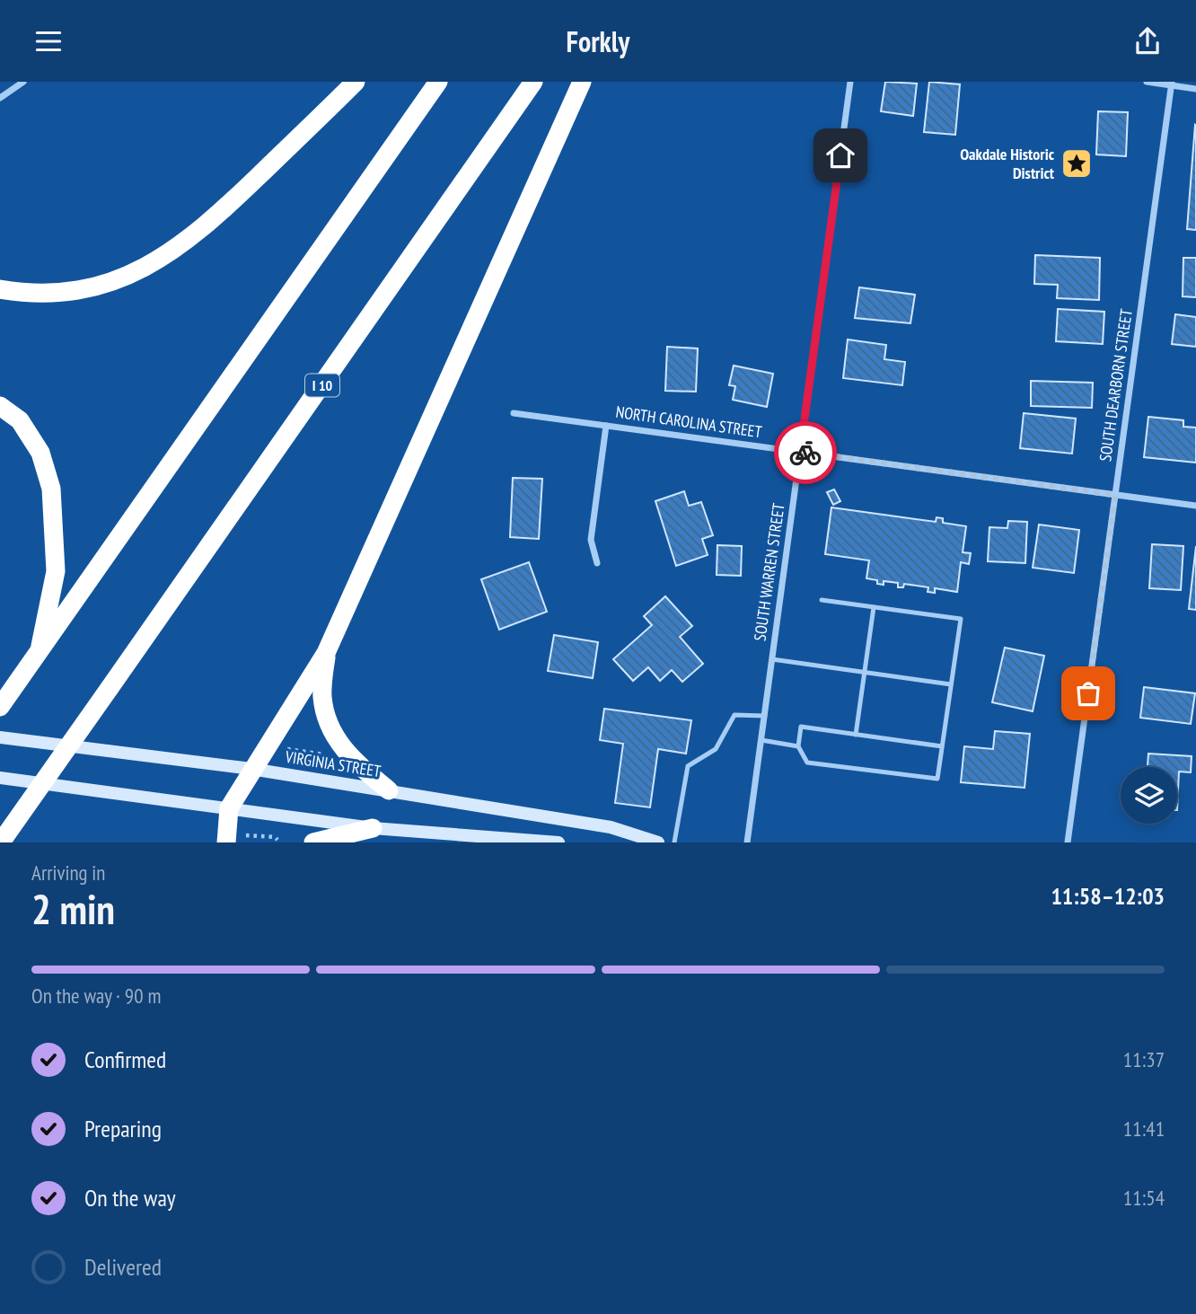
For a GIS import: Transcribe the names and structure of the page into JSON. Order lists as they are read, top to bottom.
{
  "streets": {
    "highway": ["I 10"],
    "street": [
      "SOUTH DEARBORN STREET",
      "NORTH CAROLINA STREET",
      "SOUTH WARREN STREET",
      "VIRGINIA STREET"
    ]
  },
  "crossings": [
    ["SOUTH DEARBORN STREET", "NORTH CAROLINA STREET"],
    ["NORTH CAROLINA STREET", "SOUTH WARREN STREET"]
  ],
  "places": {
    "place": ["Oakdale Historic District"]
  },
  "page": {
    "header": "Forkly",
    "heading": ["2 min", "Arriving in", "11:58–12:03"],
    "bar": "On the way · 90 m",
    "list": [
      ["Confirmed", "11:37"],
      ["Preparing", "11:41"],
      ["On the way", "11:54"],
      "Delivered"
    ]
  }
}
